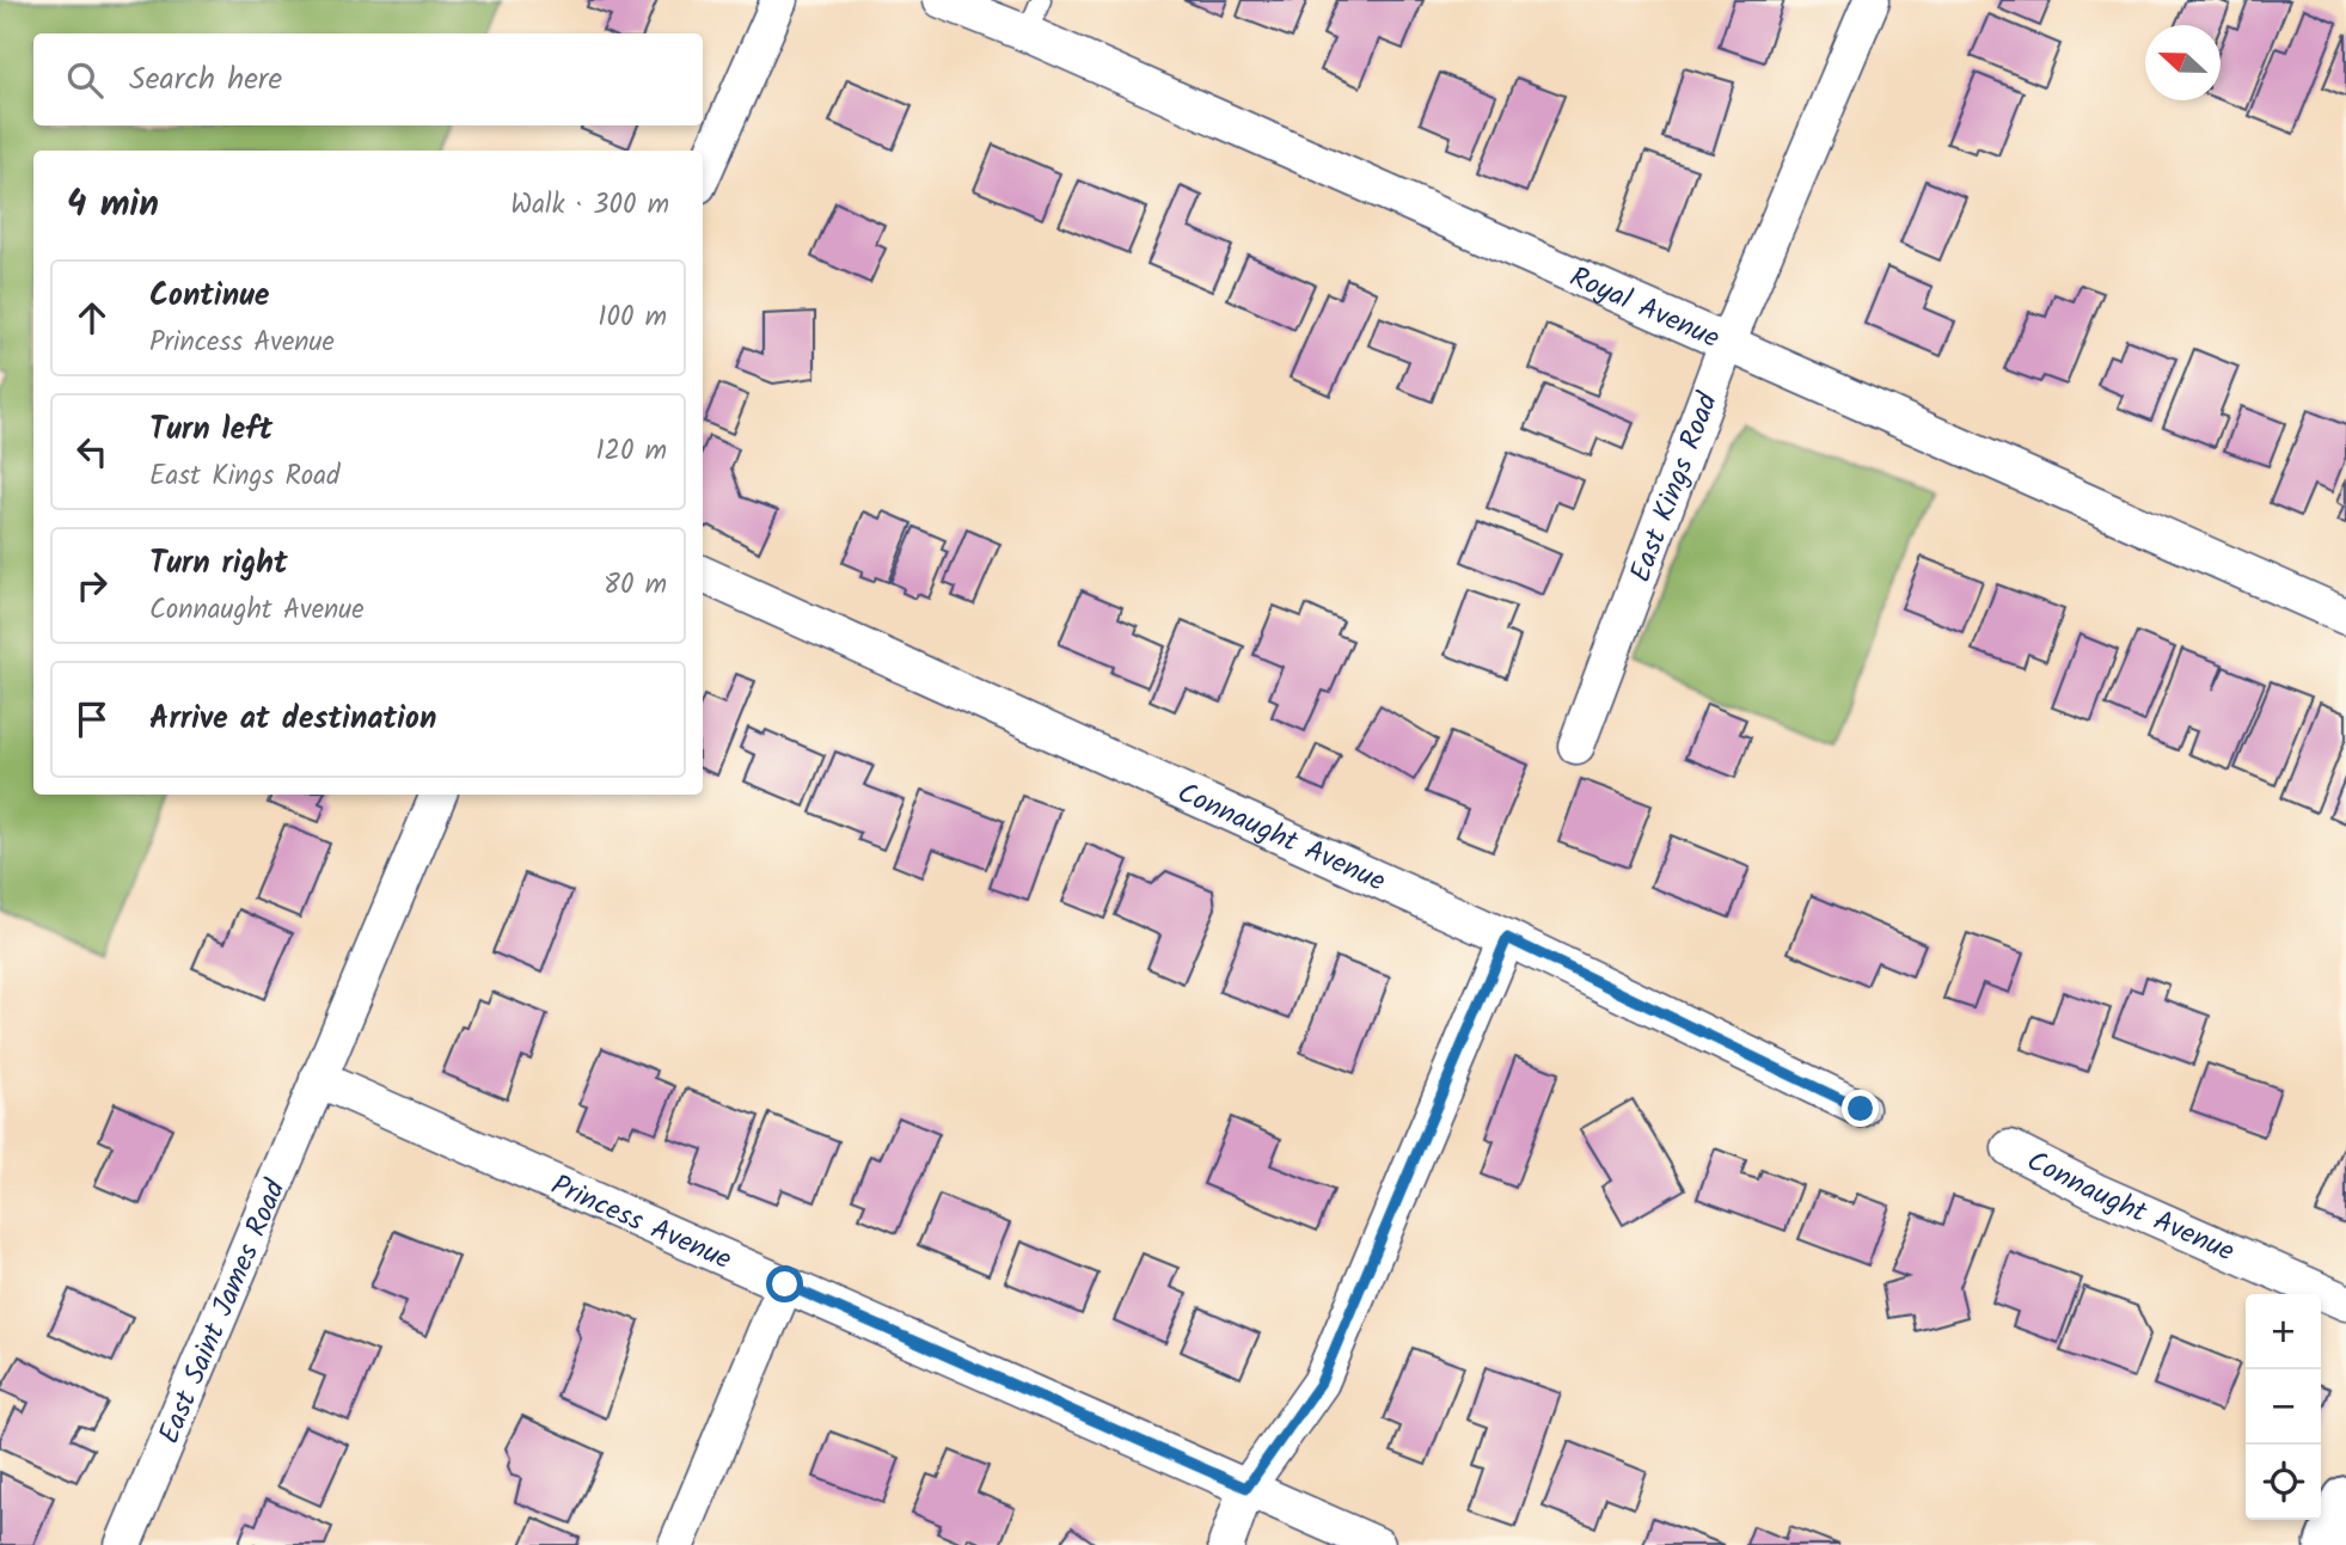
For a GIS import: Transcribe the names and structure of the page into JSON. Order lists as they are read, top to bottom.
{
  "streets": {
    "street": [
      "Royal Avenue",
      "East Kings Road",
      "Connaught Avenue",
      "Princess Avenue",
      "East Saint James Road"
    ]
  },
  "crossings": [
    ["Royal Avenue", "East Kings Road"],
    ["Princess Avenue", "East Saint James Road"]
  ],
  "north": "left",
  "page": {
    "search": "Search here",
    "heading": ["4 min", "Walk · 300 m"],
    "list": [
      ["Continue", "Princess Avenue", "100 m"],
      ["Turn left", "East Kings Road", "120 m"],
      ["Turn right", "Connaught Avenue", "80 m"],
      "Arrive at destination"
    ],
    "map_buttons": ["+", "−"]
  }
}
